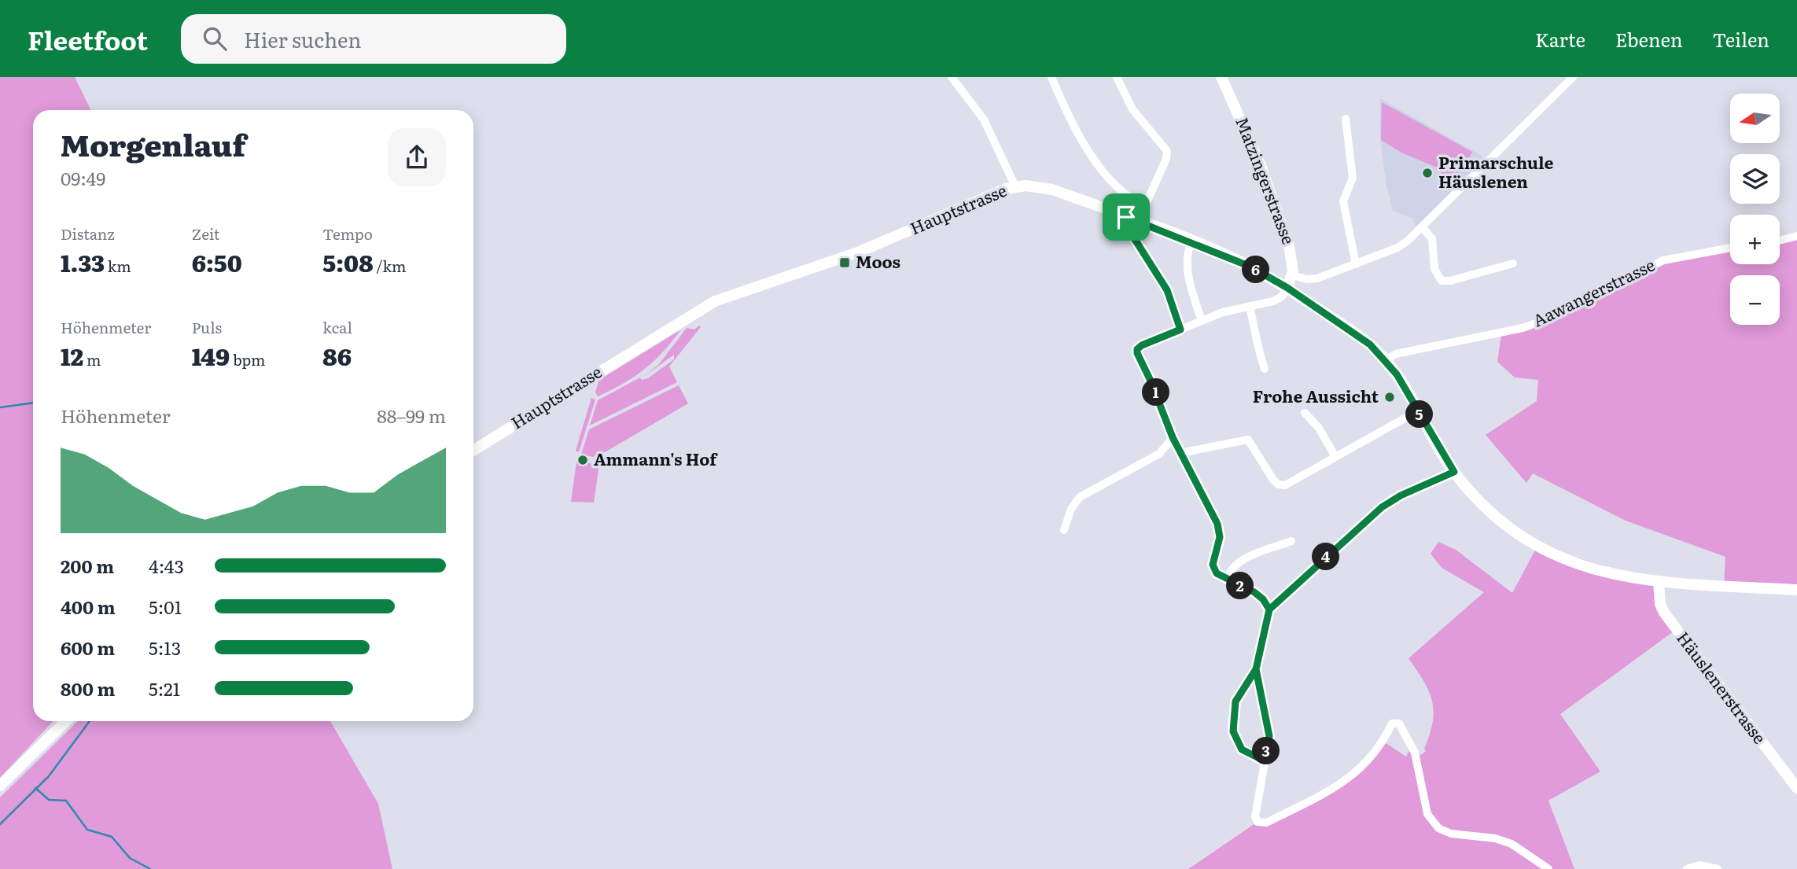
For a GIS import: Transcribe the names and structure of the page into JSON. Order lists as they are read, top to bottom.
{
  "streets": {
    "street": [
      "Matzingerstrasse",
      "Hauptstrasse",
      "Aawangerstrasse",
      "Häuslenerstrasse"
    ]
  },
  "crossings": [
    ["Matzingerstrasse", "Hauptstrasse"],
    ["Hauptstrasse", "Aawangerstrasse"],
    ["Hauptstrasse", "Häuslenerstrasse"]
  ],
  "places": {
    "other": ["Primarschule Häuslenen", "Frohe Aussicht", "Ammann's Hof"],
    "transit": ["Moos"]
  },
  "north": "left",
  "page": {
    "header": "Fleetfoot",
    "search": "Hier suchen",
    "nav": ["Karte", "Ebenen", "Teilen"],
    "map_buttons": ["+", "−"],
    "heading": ["Morgenlauf", "09:49"],
    "stats": [
      ["Distanz", "1.33 km"],
      ["Zeit", "6:50"],
      ["Tempo", "5:08 /km"],
      ["Höhenmeter", "12 m"],
      ["Puls", "149 bpm"],
      ["kcal", "86"]
    ],
    "pins": [
      "6",
      "1",
      "5",
      "4",
      "2",
      "3"
    ],
    "chart": ["Höhenmeter", "88–99 m"],
    "list": [
      {
        "name": "200 m",
        "note": "4:43"
      },
      {
        "name": "400 m",
        "note": "5:01"
      },
      {
        "name": "600 m",
        "note": "5:13"
      },
      {
        "name": "800 m",
        "note": "5:21"
      }
    ]
  }
}
